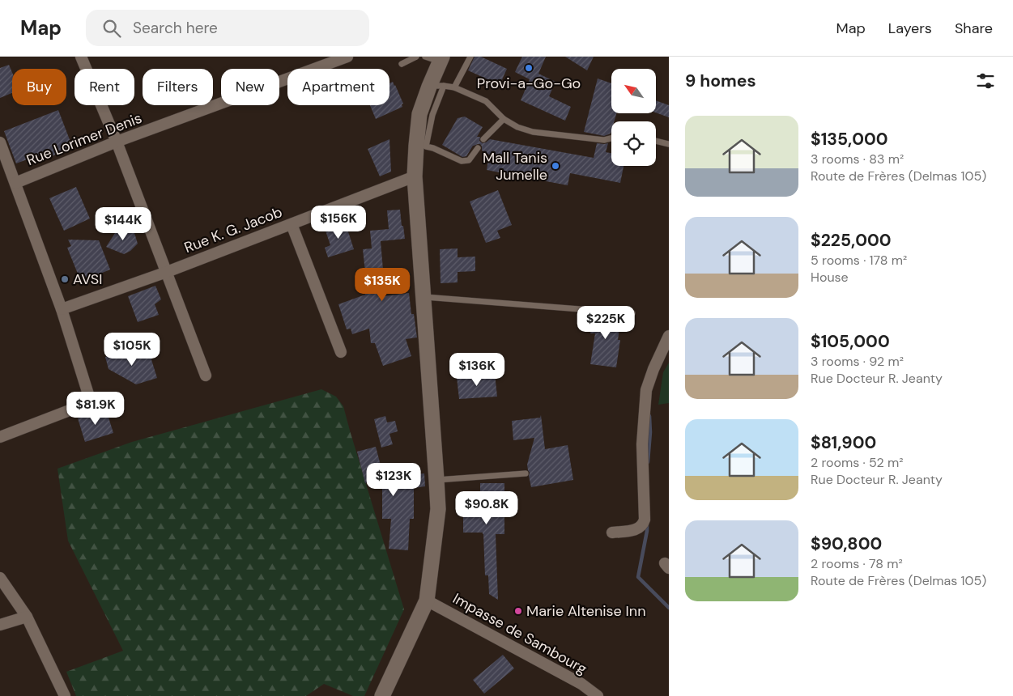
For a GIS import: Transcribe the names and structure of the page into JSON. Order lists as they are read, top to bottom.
{
  "streets": {
    "street": ["Rue Lorimer Denis", "Rue K. G. Jacob", "Impasse de Sambourg"]
  },
  "places": [
    "Provi-a-Go-Go",
    "Mall Tanis Jumelle",
    "AVSI",
    "Marie Altenise Inn"
  ],
  "north": "top left",
  "page": {
    "header": "Map",
    "search": "Search here",
    "nav": ["Map", "Layers", "Share"],
    "heading": "9 homes",
    "chip": [
      "Buy",
      "Rent",
      "Filters",
      "New",
      "Apartment"
    ],
    "list": [
      {
        "name": "$135,000",
        "note": "3 rooms · 83 m² · Route de Frères (Delmas 105)"
      },
      {
        "name": "$225,000",
        "note": "5 rooms · 178 m² · House"
      },
      {
        "name": "$105,000",
        "note": "3 rooms · 92 m² · Rue Docteur R. Jeanty"
      },
      {
        "name": "$81,900",
        "note": "2 rooms · 52 m² · Rue Docteur R. Jeanty"
      },
      {
        "name": "$90,800",
        "note": "2 rooms · 78 m² · Route de Frères (Delmas 105)"
      }
    ],
    "price": [
      "$156K",
      "$144K",
      "$135K",
      "$225K",
      "$105K",
      "$136K",
      "$81.9K",
      "$123K",
      "$90.8K"
    ]
  }
}
